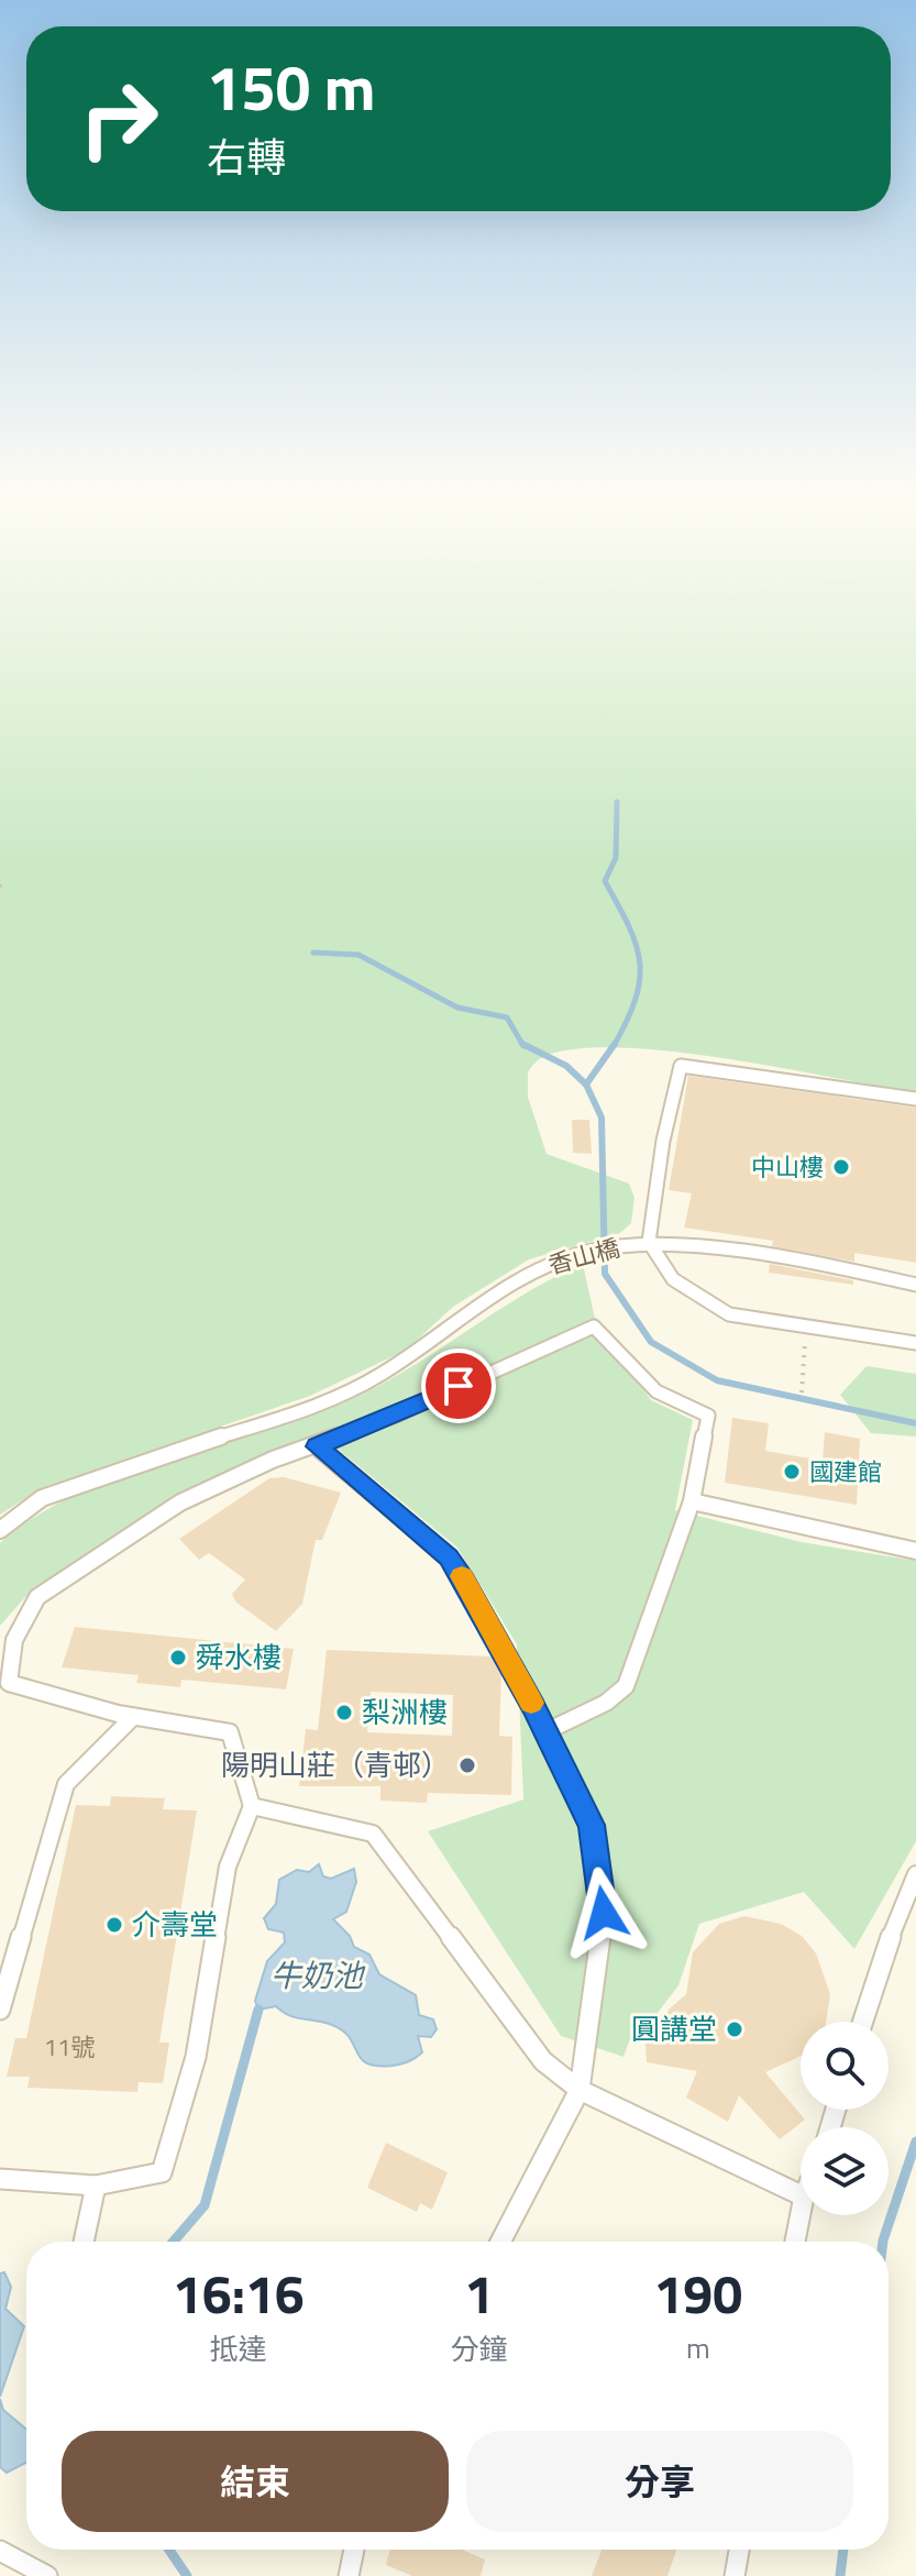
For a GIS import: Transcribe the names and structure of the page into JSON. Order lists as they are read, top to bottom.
{
  "streets": {
    "lane": ["香山橋"]
  },
  "water": ["牛奶池"],
  "places": [
    "中山樓",
    "國建館",
    "舜水樓",
    "梨洲樓",
    "陽明山莊（青邨）",
    "介壽堂",
    "圓講堂"
  ],
  "house_numbers": ["11號"],
  "page": {
    "turn": ["150 m", "右轉"],
    "eta": [
      "16:16",
      "抵達",
      "1",
      "分鐘",
      "190",
      "m"
    ],
    "buttons": ["結束", "分享"]
  }
}
